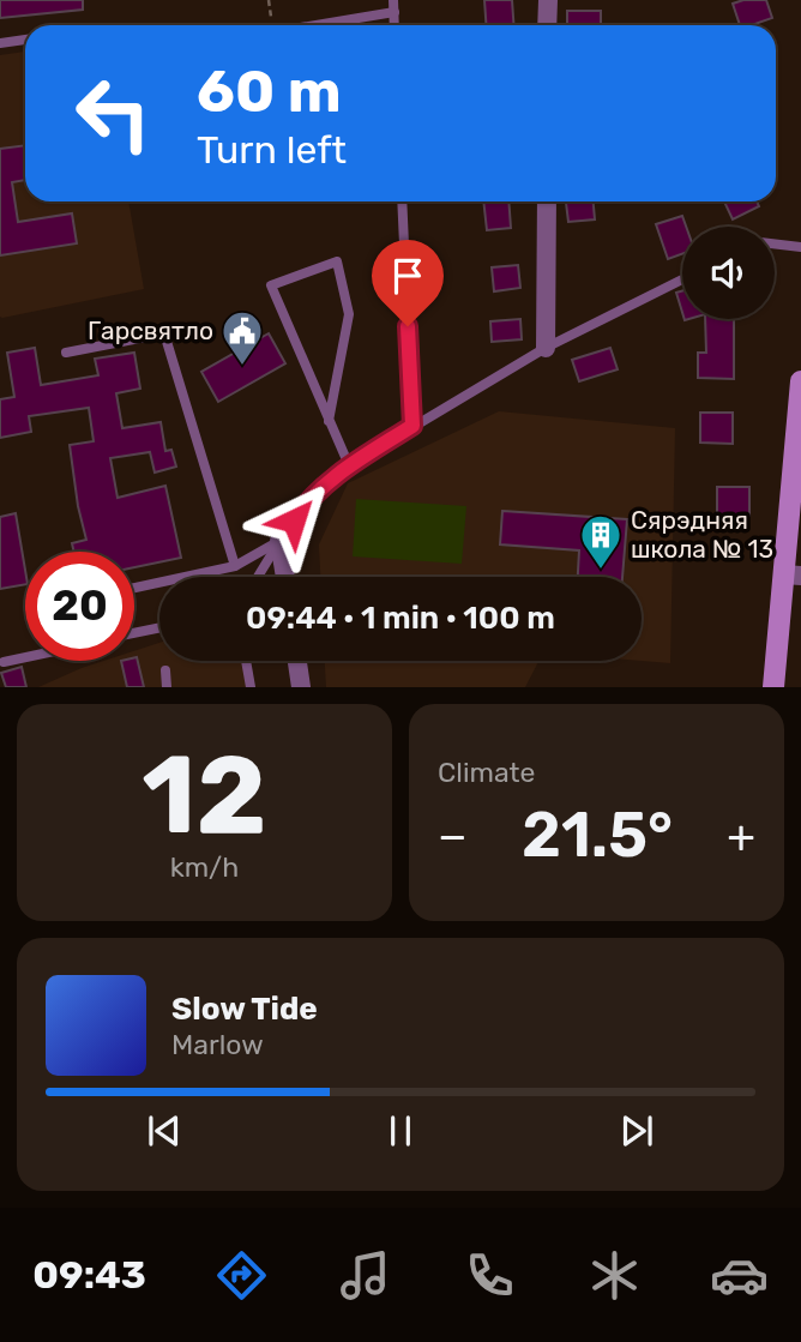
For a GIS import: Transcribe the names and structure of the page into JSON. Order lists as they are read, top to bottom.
{
  "places": {
    "public building": ["Гарсвятло"],
    "building": ["Сярэдняя школа № 13"]
  },
  "page": {
    "turn": ["60 m", "Turn left"],
    "limit": "20",
    "trip": "09:44 · 1 min · 100 m",
    "tile": [
      ["12", "km/h"],
      "Climate"
    ],
    "heat": ["−", "21.5°", "+"],
    "song": ["Slow Tide", "Marlow"],
    "tabs": "09:43"
  }
}
